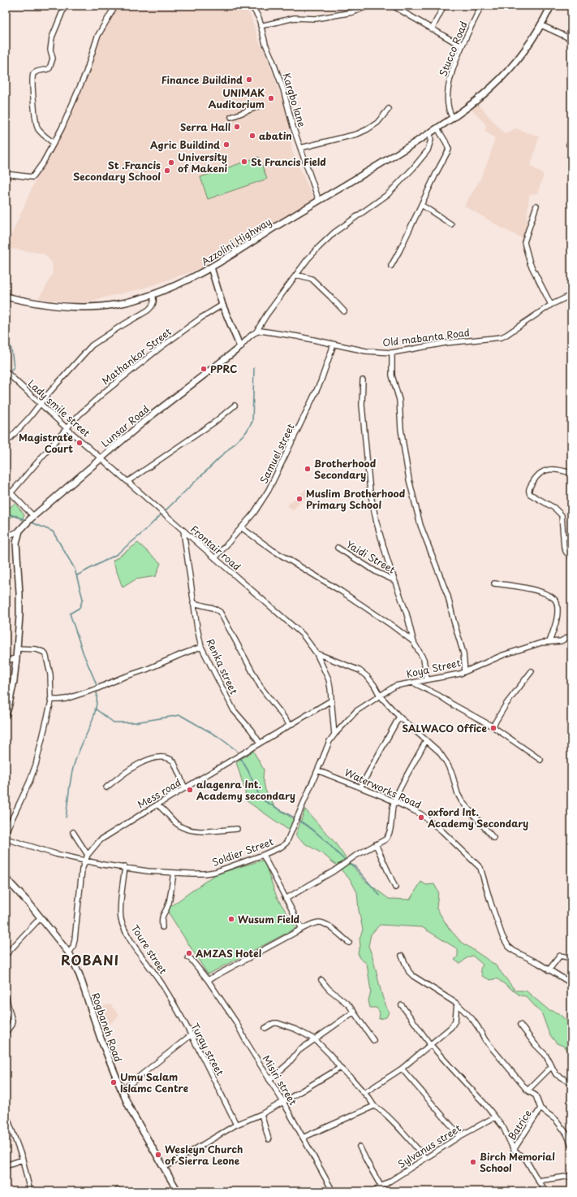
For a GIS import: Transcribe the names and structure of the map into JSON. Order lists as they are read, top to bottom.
{
  "streets": {
    "main road": ["Azzolini Highway", "Lunsar Road", "Rogbaneh Road"],
    "street": [
      "Stucco Road",
      "Kargbo lane",
      "Old mabanta Road",
      "Mathankor Street",
      "Lady smile street",
      "Samuel street",
      "Frontair road",
      "Yaidi Street",
      "Renka street",
      "Koya Street",
      "Waterworks Road",
      "Mess road",
      "Soldier Street",
      "Toure street",
      "Turay street",
      "Misiri street",
      "Batrice",
      "Sylvanus street"
    ]
  },
  "crossings": [
    ["Stucco Road", "Azzolini Highway"],
    ["Kargbo lane", "Azzolini Highway"],
    ["Old mabanta Road", "Samuel street"],
    ["Mathankor Street", "Lady smile street"],
    ["Lady smile street", "Lunsar Road"],
    ["Lady smile street", "Frontair road"],
    ["Lunsar Road", "Frontair road"],
    ["Samuel street", "Frontair road"],
    ["Frontair road", "Renka street"],
    ["Renka street", "Mess road"],
    ["Koya Street", "Soldier Street"],
    ["Waterworks Road", "Soldier Street"],
    ["Mess road", "Soldier Street"],
    ["Mess road", "Rogbaneh Road"],
    ["Soldier Street", "Toure street"],
    ["Toure street", "Turay street"]
  ],
  "districts": ["ROBANI"],
  "places": [
    "Finance Buildind",
    "UNIMAK Auditorium",
    "Serra Hall",
    "abatin",
    "Agric Buildind",
    "St Francis Field",
    "University of Makeni",
    "St .Francis Secondary School",
    "PPRC",
    "Magistrate Court",
    "Brotherhood Secondary",
    "Muslim Brotherhood Primary School",
    "SALWACO Office",
    "alagenra Int. Academy secondary",
    "oxford Int. Academy Secondary",
    "Wusum Field",
    "AMZAS Hotel",
    "Umu Salam Islamc Centre",
    "Wesleyn Church of Sierra Leone",
    "Birch Memorial School"
  ]
}
